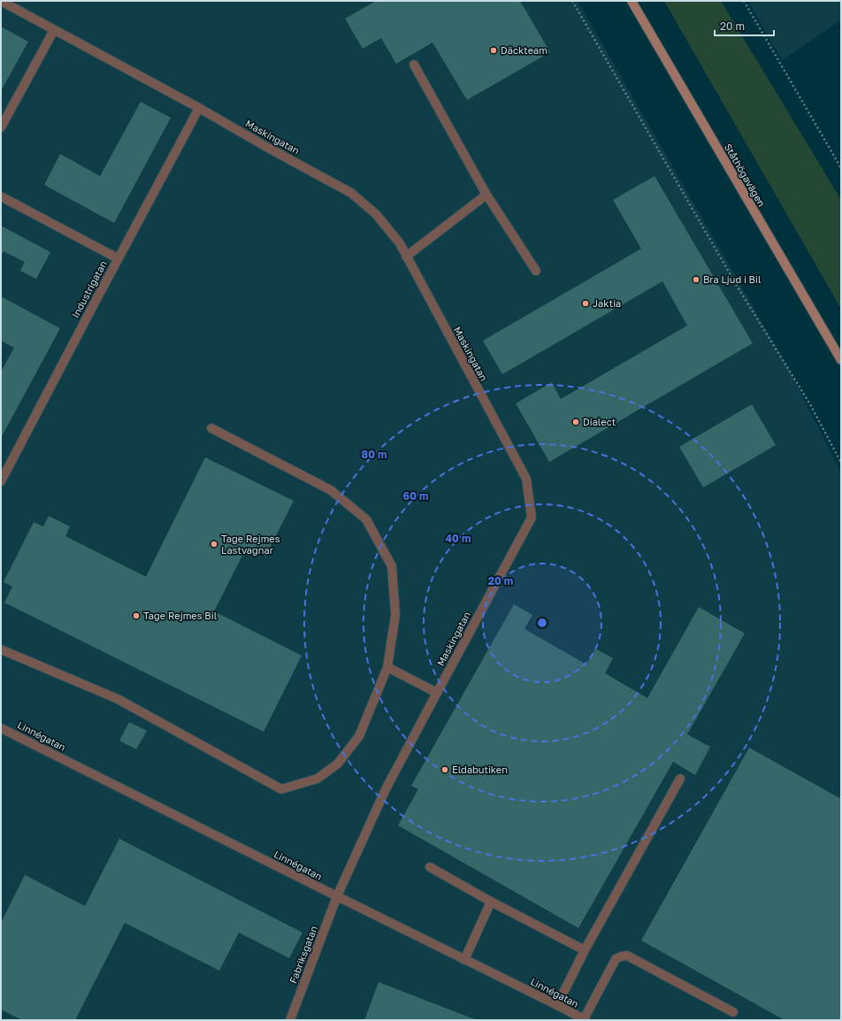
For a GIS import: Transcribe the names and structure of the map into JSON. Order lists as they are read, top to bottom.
{
  "streets": {
    "main road": ["Ståthögavägen"],
    "street": [
      "Maskingatan",
      "Industrigatan",
      "Linnégatan",
      "Fabriksgatan"
    ]
  },
  "crossings": [
    ["Maskingatan", "Industrigatan"],
    ["Maskingatan", "Linnégatan"],
    ["Maskingatan", "Fabriksgatan"],
    ["Linnégatan", "Fabriksgatan"]
  ],
  "places": [
    "Däckteam",
    "Bra Ljud i Bil",
    "Jaktia",
    "Dialect",
    "Tage Rejmes Lastvagnar",
    "Tage Rejmes Bil",
    "Eldabutiken"
  ],
  "scale_bar": "20 m",
  "rings": [
    "80 m",
    "60 m",
    "40 m",
    "20 m"
  ]
}
